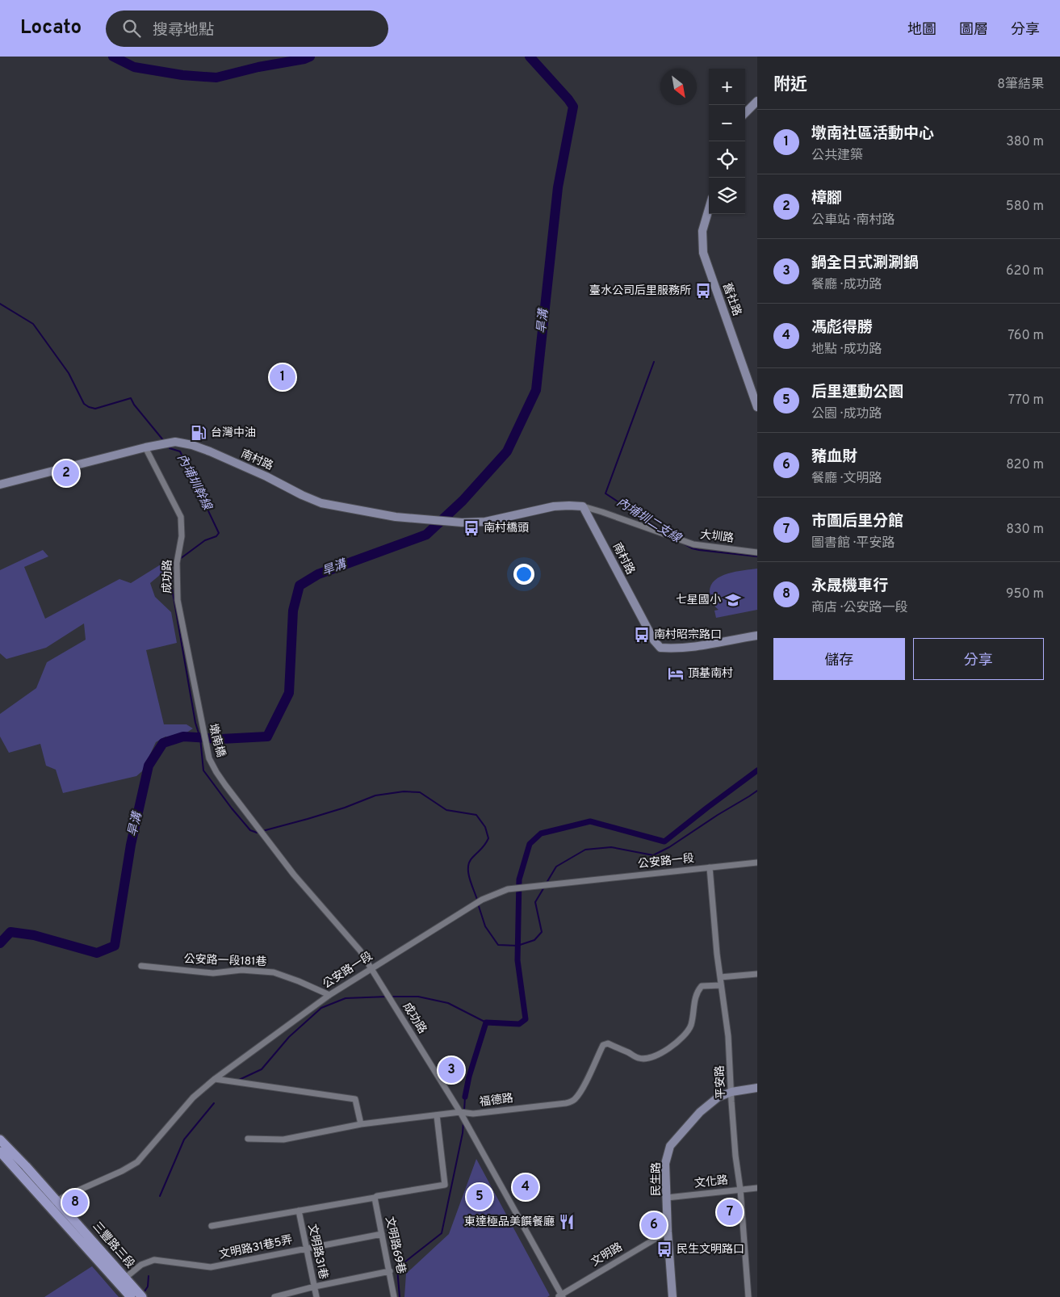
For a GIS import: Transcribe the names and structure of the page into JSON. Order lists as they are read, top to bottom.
{
  "streets": {
    "main road": ["三豐路三段"],
    "street": [
      "舊社路",
      "南村路",
      "大圳路",
      "成功路",
      "墩南橋",
      "公安路一段",
      "公安路一段181巷",
      "平安路",
      "福德路",
      "民生路",
      "文化路",
      "文明路69巷",
      "文明路31巷5弄",
      "文明路31巷",
      "文明路"
    ]
  },
  "crossings": [
    ["南村路", "大圳路"],
    ["南村路", "成功路"],
    ["成功路", "墩南橋"],
    ["成功路", "公安路一段"],
    ["成功路", "福德路"],
    ["成功路", "文明路"],
    ["公安路一段", "公安路一段181巷"],
    ["公安路一段", "平安路"],
    ["公安路一段", "三豐路三段"],
    ["平安路", "福德路"],
    ["平安路", "民生路"],
    ["平安路", "文化路"],
    ["民生路", "文化路"],
    ["民生路", "文明路"],
    ["三豐路三段", "文明路31巷5弄"],
    ["文明路69巷", "文明路31巷5弄"],
    ["文明路31巷5弄", "文明路31巷"]
  ],
  "water": ["旱溝", "內埔圳幹線", "內埔圳二支線"],
  "places": {
    "bus stop": [
      "臺水公司后里服務所",
      "南村橋頭",
      "南村昭宗路口",
      "民生文明路口"
    ],
    "fuel station": ["台灣中油"],
    "school or university": ["七星國小"],
    "hotel": ["頂基南村"],
    "restaurant": ["東達極品美饌餐廳"]
  },
  "north": "bottom right",
  "page": {
    "header": "Locato",
    "search": "搜尋地點",
    "nav": ["地圖", "圖層", "分享"],
    "heading": ["附近", "8筆結果"],
    "map_buttons": ["+", "−"],
    "list": [
      {
        "mark": "1",
        "name": "墩南社區活動中心",
        "note": "公共建築",
        "value": "380 m"
      },
      {
        "mark": "2",
        "name": "樟腳",
        "note": "公車站 · 南村路",
        "value": "580 m"
      },
      {
        "mark": "3",
        "name": "鍋全日式涮涮鍋",
        "note": "餐廳 · 成功路",
        "value": "620 m"
      },
      {
        "mark": "4",
        "name": "馮彪得勝",
        "note": "地點 · 成功路",
        "value": "760 m"
      },
      {
        "mark": "5",
        "name": "后里運動公園",
        "note": "公園 · 成功路",
        "value": "770 m"
      },
      {
        "mark": "6",
        "name": "豬血財",
        "note": "餐廳 · 文明路",
        "value": "820 m"
      },
      {
        "mark": "7",
        "name": "市圖后里分館",
        "note": "圖書館 · 平安路",
        "value": "830 m"
      },
      {
        "mark": "8",
        "name": "永晟機車行",
        "note": "商店 · 公安路一段",
        "value": "950 m"
      }
    ],
    "pins": [
      "1",
      "2",
      "3",
      "4",
      "5",
      "8",
      "7",
      "6"
    ],
    "buttons": ["儲存", "分享"]
  }
}
